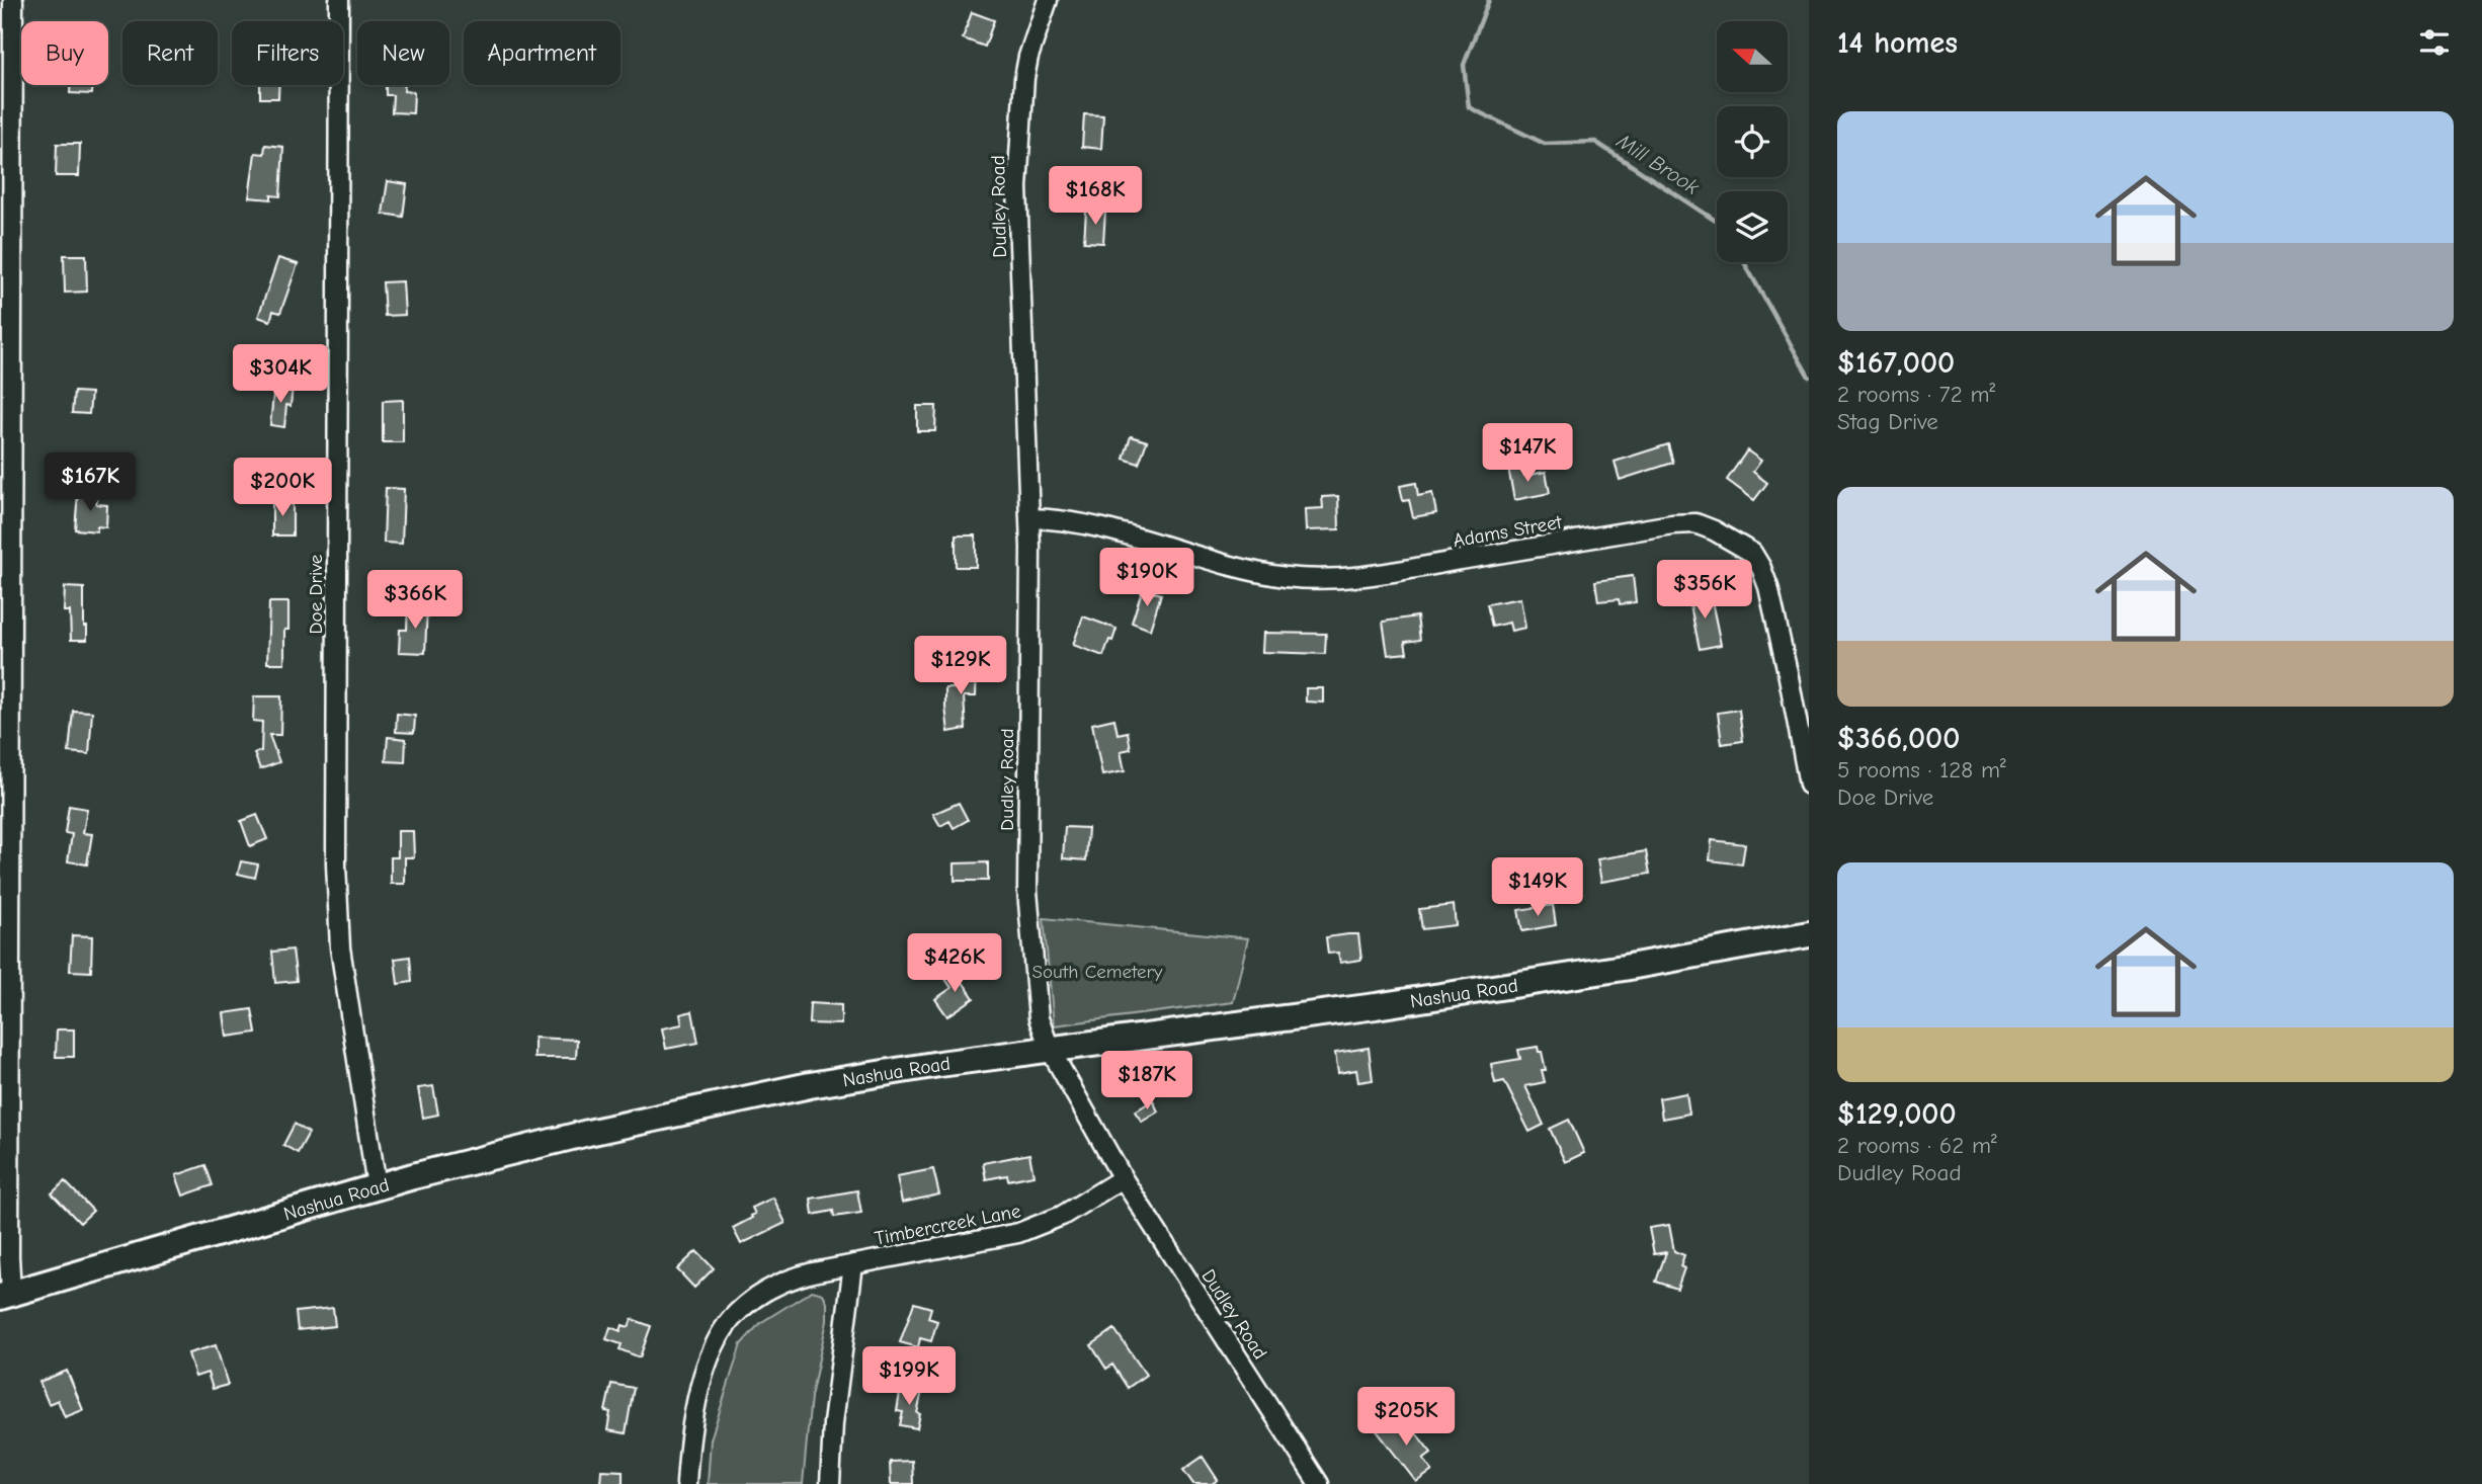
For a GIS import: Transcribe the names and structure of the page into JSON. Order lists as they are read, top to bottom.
{
  "streets": {
    "main road": ["Nashua Road"],
    "street": [
      "Dudley Road",
      "Adams Street",
      "Doe Drive",
      "Timbercreek Lane"
    ]
  },
  "crossings": [
    ["Dudley Road", "Adams Street"],
    ["Dudley Road", "Nashua Road"],
    ["Dudley Road", "Timbercreek Lane"],
    ["Doe Drive", "Nashua Road"]
  ],
  "water": ["Mill Brook"],
  "parks": ["South Cemetery"],
  "north": "left",
  "page": {
    "heading": "14 homes",
    "chip": [
      "Buy",
      "Rent",
      "Filters",
      "New",
      "Apartment"
    ],
    "list": [
      {
        "name": "$167,000",
        "note": "2 rooms · 72 m² · Stag Drive"
      },
      {
        "name": "$366,000",
        "note": "5 rooms · 128 m² · Doe Drive"
      },
      {
        "name": "$129,000",
        "note": "2 rooms · 62 m² · Dudley Road"
      }
    ],
    "price": [
      "$168K",
      "$304K",
      "$147K",
      "$167K",
      "$200K",
      "$190K",
      "$356K",
      "$366K",
      "$129K",
      "$149K",
      "$426K",
      "$187K",
      "$199K",
      "$205K"
    ]
  }
}
